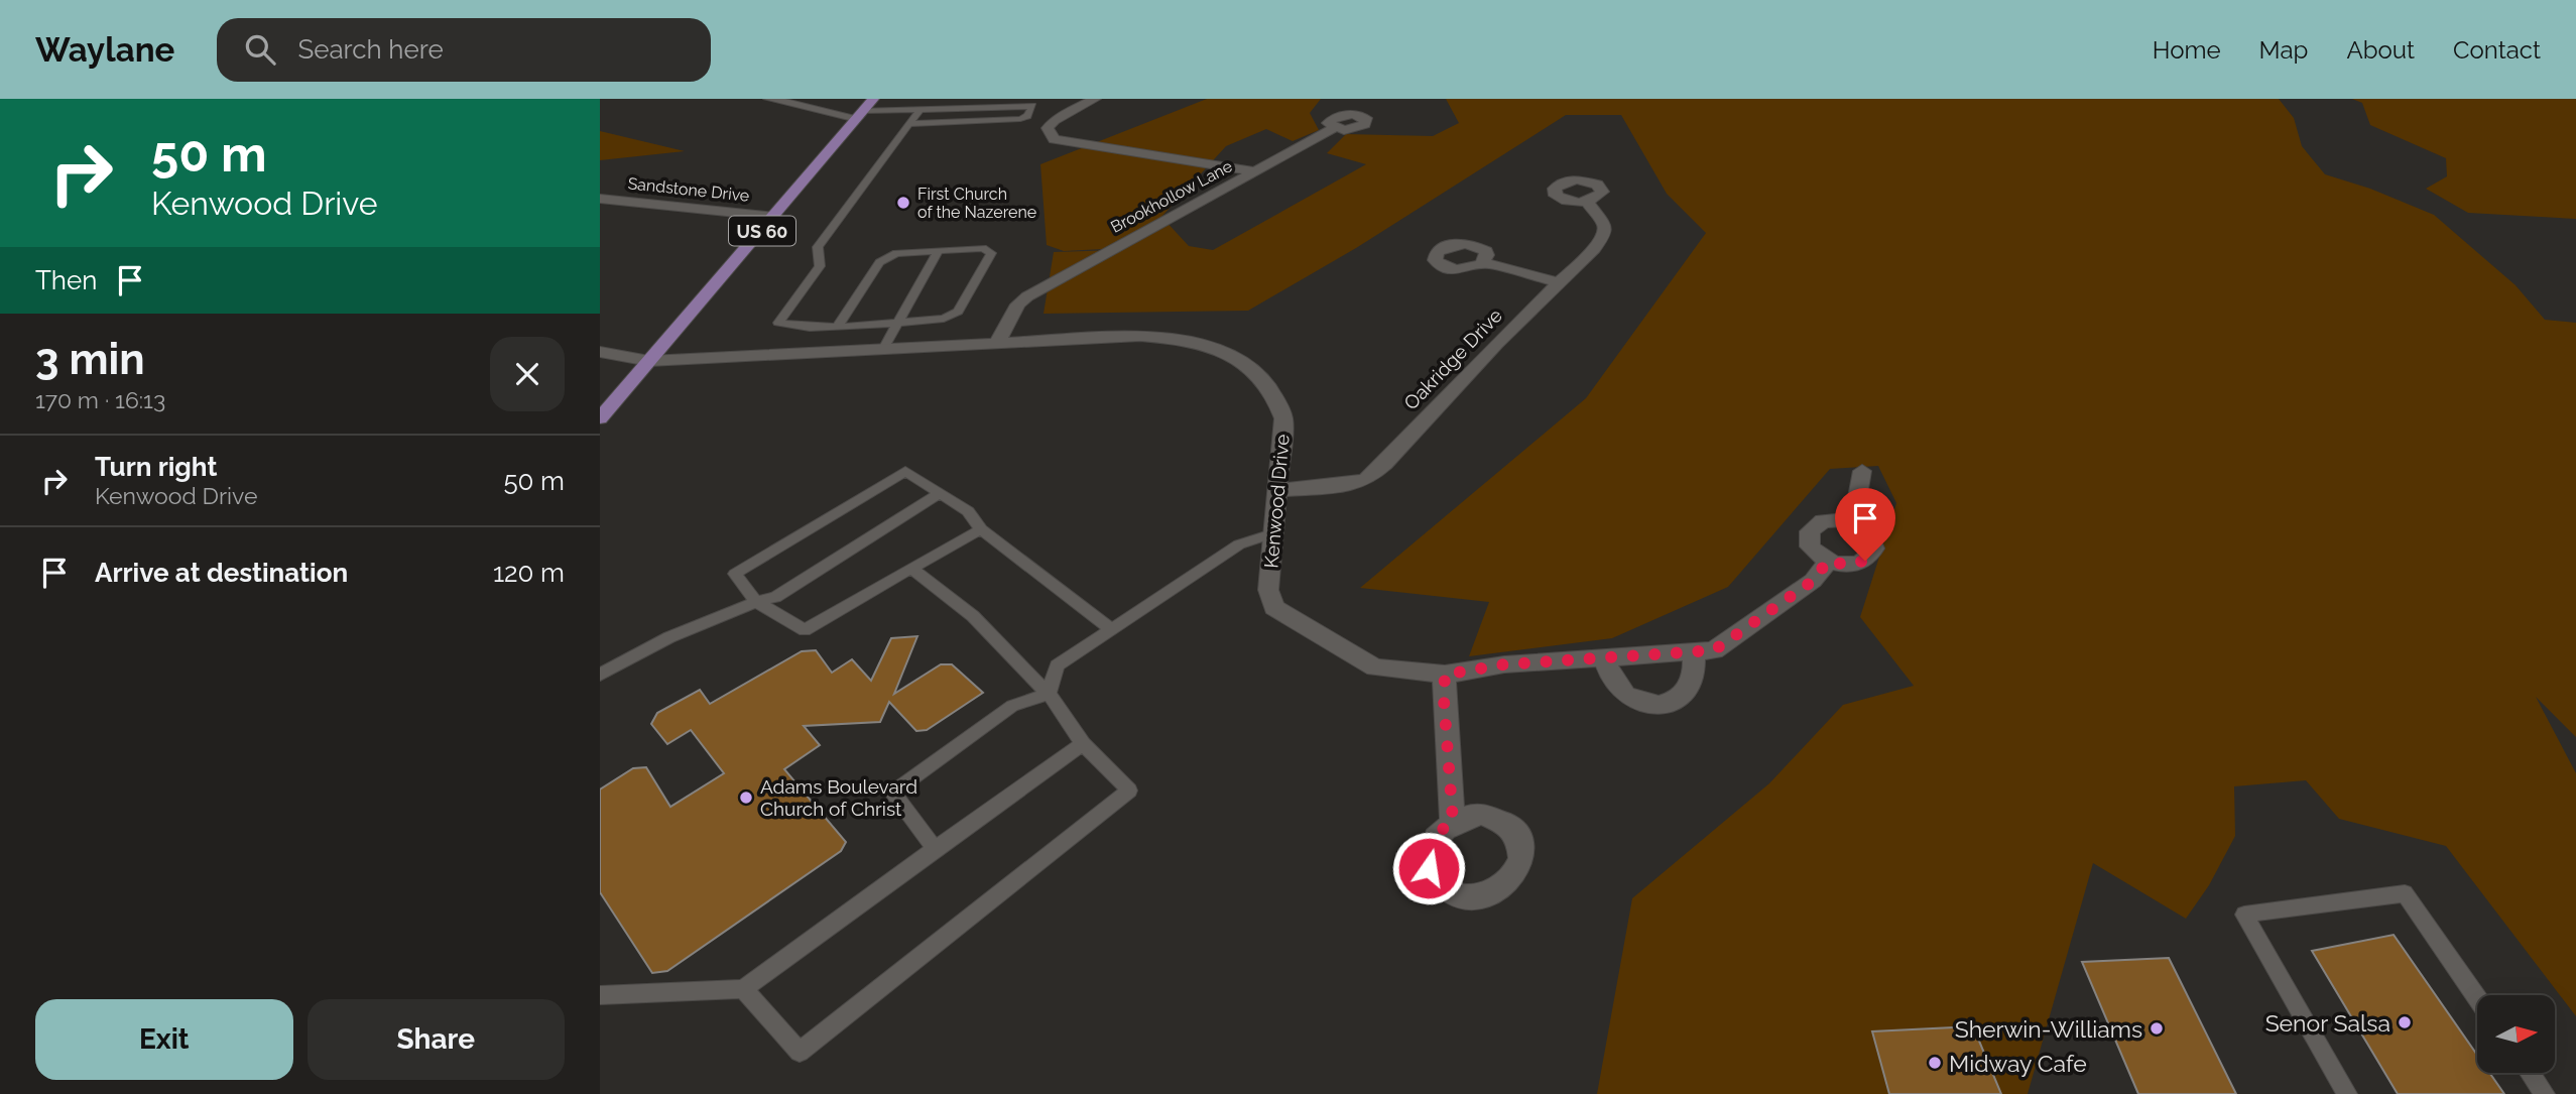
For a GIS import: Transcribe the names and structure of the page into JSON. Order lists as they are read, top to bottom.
{
  "streets": {
    "main road": ["US 60"],
    "street": [
      "Sandstone Drive",
      "Brookhollow Lane",
      "Oakridge Drive",
      "Kenwood Drive"
    ]
  },
  "crossings": [
    ["Sandstone Drive", "US 60"],
    ["Brookhollow Lane", "Kenwood Drive"],
    ["US 60", "Kenwood Drive"],
    ["Oakridge Drive", "Kenwood Drive"]
  ],
  "places": [
    "First Church of the Nazerene",
    "Adams Boulevard Church of Christ",
    "Senor Salsa",
    "Sherwin-Williams",
    "Midway Cafe"
  ],
  "north": "right",
  "page": {
    "header": "Waylane",
    "search": "Search here",
    "nav": [
      "Home",
      "Map",
      "About",
      "Contact"
    ],
    "turn": ["50 m", "Kenwood Drive"],
    "then": "Then",
    "heading": ["3 min", "170 m · 16:13"],
    "list": [
      {
        "name": "Turn right",
        "note": "Kenwood Drive",
        "value": "50 m"
      },
      {
        "name": "Arrive at destination",
        "value": "120 m"
      }
    ],
    "buttons": ["Exit", "Share"]
  }
}
